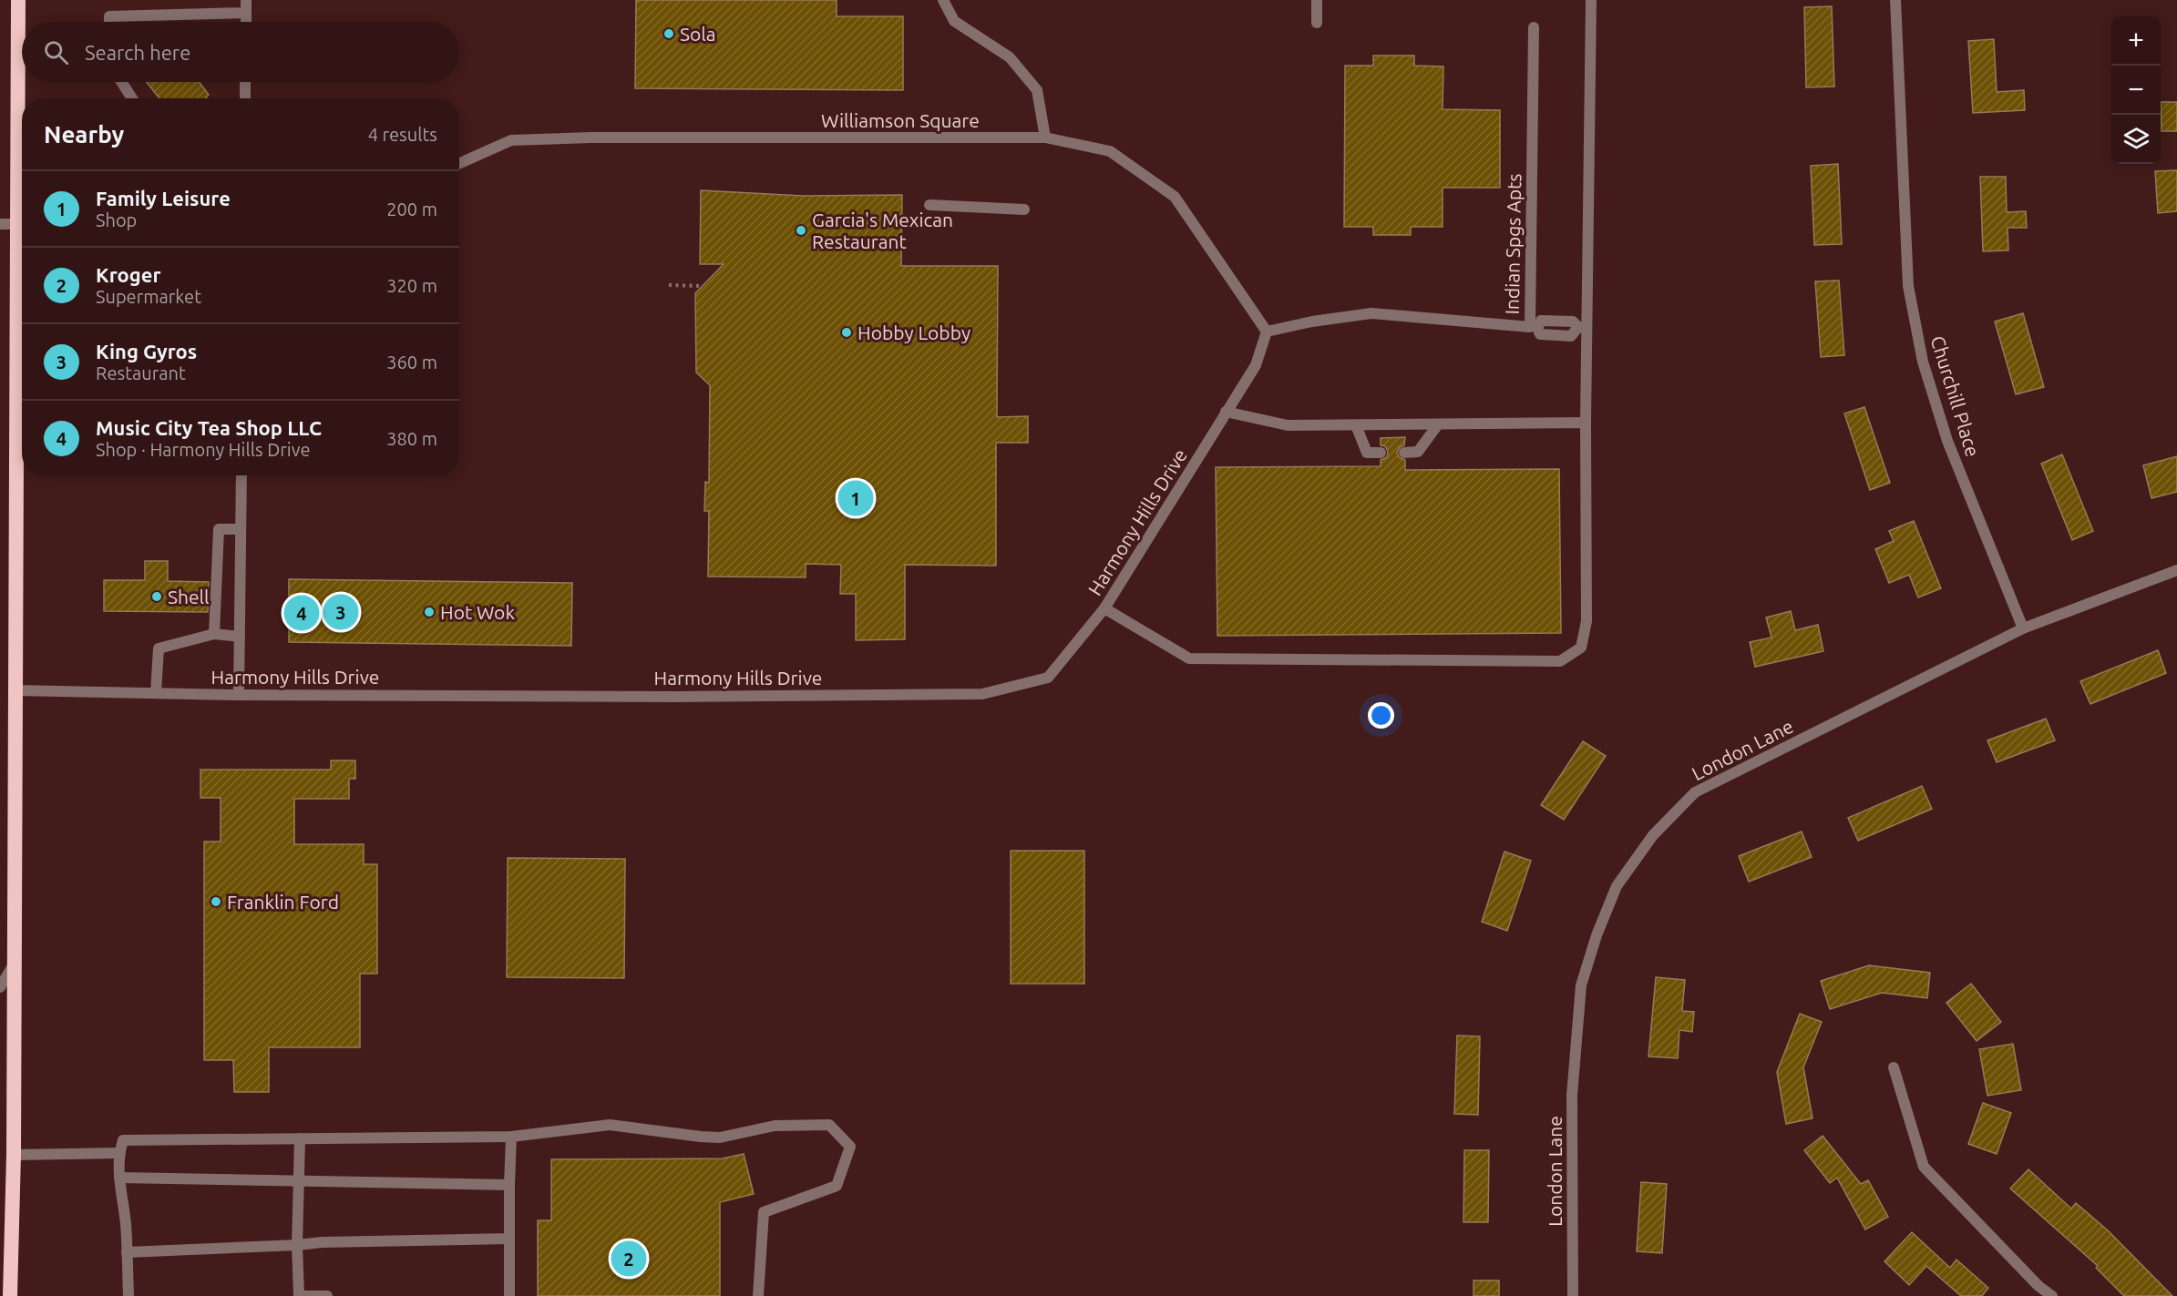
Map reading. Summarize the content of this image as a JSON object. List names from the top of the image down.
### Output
{
  "streets": {
    "street": [
      "Williamson Square",
      "Indian Spgs Apts",
      "Churchill Place",
      "Harmony Hills Drive",
      "London Lane"
    ]
  },
  "crossings": [
    ["Williamson Square", "Indian Spgs Apts"],
    ["Williamson Square", "Harmony Hills Drive"],
    ["Indian Spgs Apts", "Harmony Hills Drive"],
    ["Churchill Place", "London Lane"]
  ],
  "places": [
    "Sola",
    "Garcia's Mexican Restaurant",
    "Hobby Lobby",
    "Shell",
    "Hot Wok",
    "Franklin Ford"
  ],
  "page": {
    "map_buttons": ["+", "−"],
    "search": "Search here",
    "heading": ["Nearby", "4 results"],
    "list": [
      {
        "mark": "1",
        "name": "Family Leisure",
        "note": "Shop",
        "value": "200 m"
      },
      {
        "mark": "2",
        "name": "Kroger",
        "note": "Supermarket",
        "value": "320 m"
      },
      {
        "mark": "3",
        "name": "King Gyros",
        "note": "Restaurant",
        "value": "360 m"
      },
      {
        "mark": "4",
        "name": "Music City Tea Shop LLC",
        "note": "Shop · Harmony Hills Drive",
        "value": "380 m"
      }
    ],
    "pins": [
      "1",
      "3",
      "4",
      "2"
    ]
  }
}
